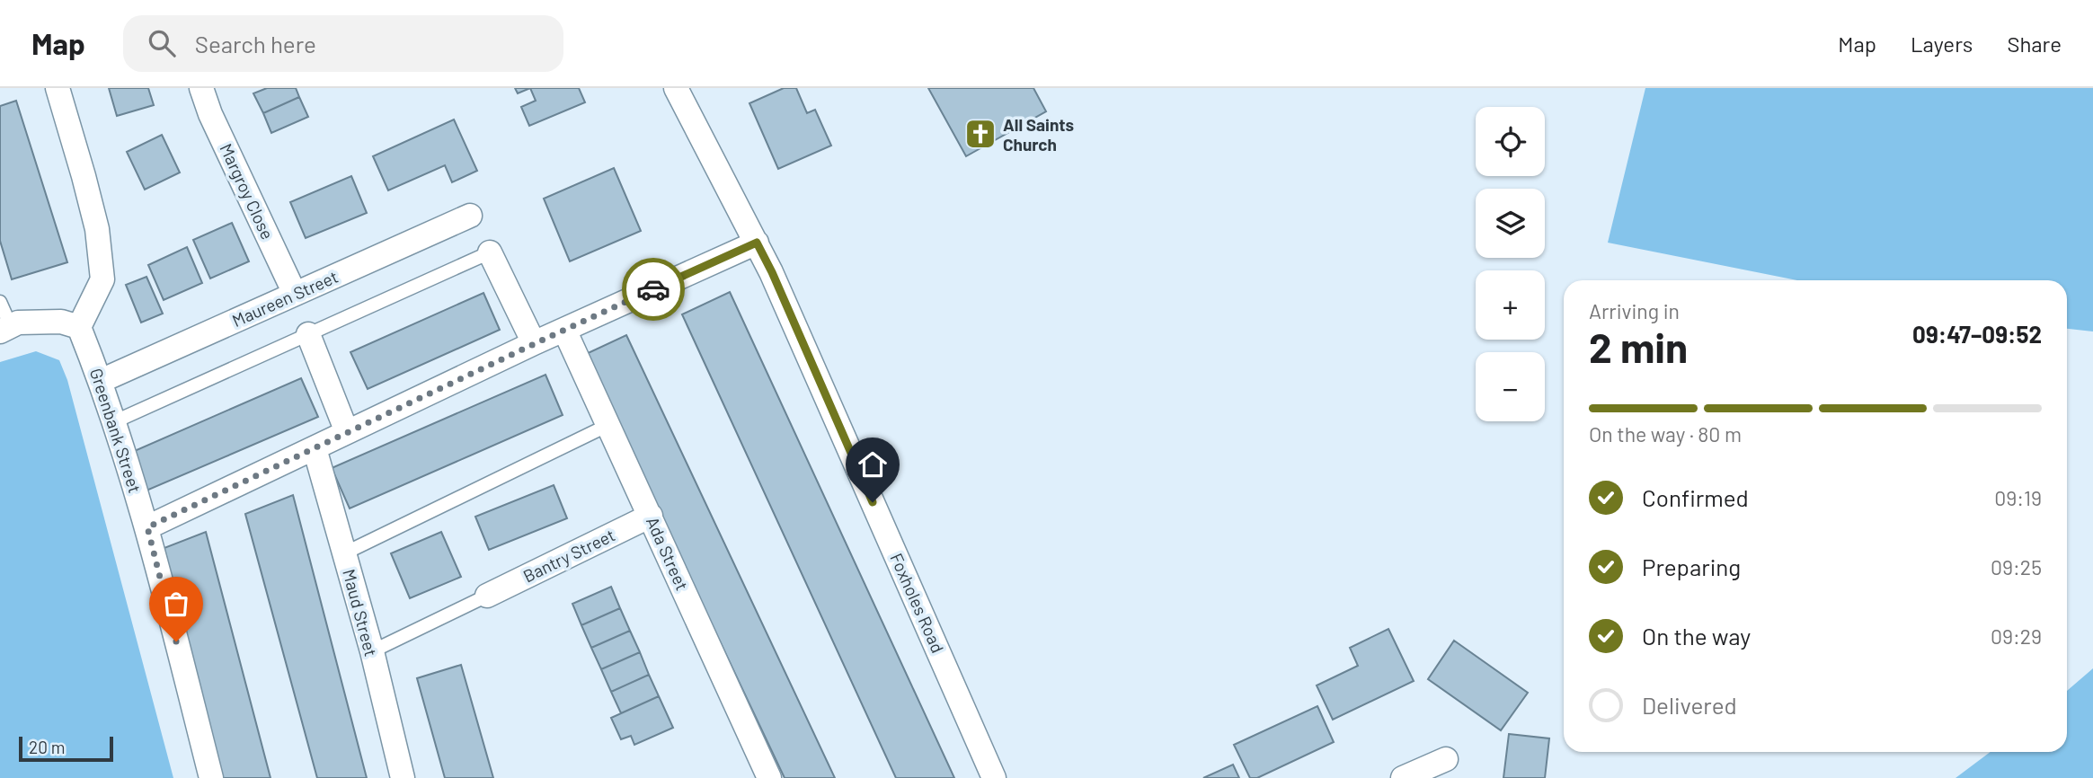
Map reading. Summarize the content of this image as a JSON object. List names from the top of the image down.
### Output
{
  "streets": {
    "street": [
      "Margroy Close",
      "Maureen Street",
      "Greenbank Street",
      "Ada Street",
      "Bantry Street",
      "Foxholes Road",
      "Maud Street"
    ]
  },
  "crossings": [
    ["Margroy Close", "Maureen Street"],
    ["Maureen Street", "Greenbank Street"],
    ["Ada Street", "Bantry Street"]
  ],
  "places": {
    "church": ["All Saints Church"]
  },
  "scale_bar": "20 m",
  "page": {
    "header": "Map",
    "search": "Search here",
    "nav": ["Map", "Layers", "Share"],
    "map_buttons": ["+", "−"],
    "heading": ["2 min", "Arriving in", "09:47–09:52"],
    "bar": "On the way · 80 m",
    "list": [
      ["Confirmed", "09:19"],
      ["Preparing", "09:25"],
      ["On the way", "09:29"],
      "Delivered"
    ],
    "scale": "20 m"
  }
}
